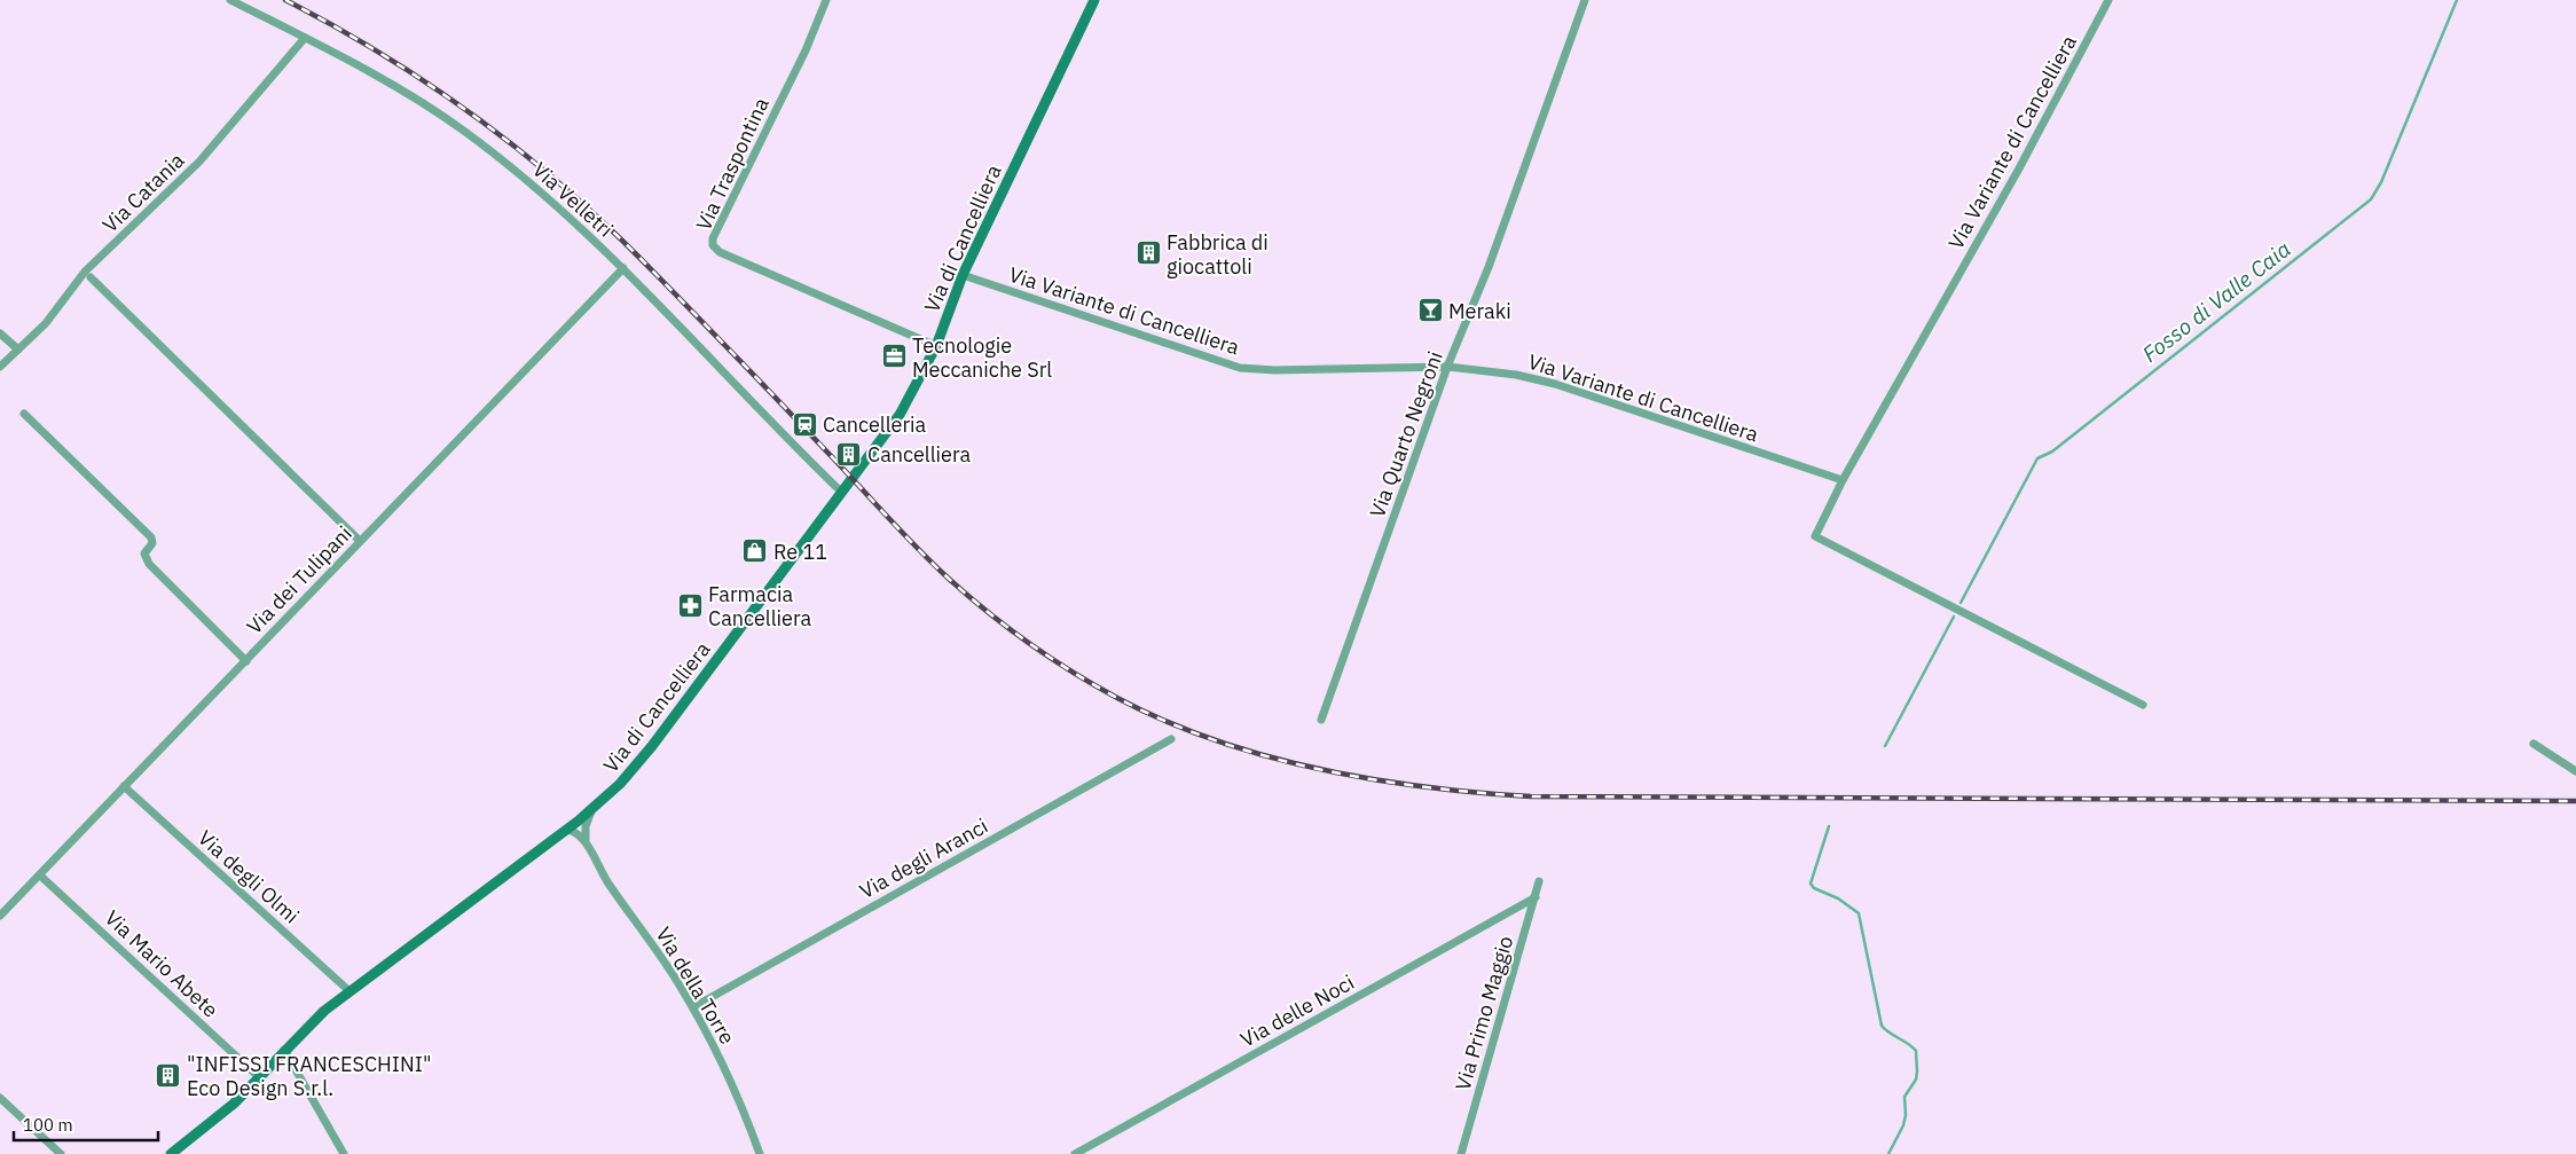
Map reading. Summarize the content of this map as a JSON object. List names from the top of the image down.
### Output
{
  "streets": {
    "street": [
      "Via Variante di Cancelliera",
      "Via Traspontina",
      "Via Catania",
      "Via Velletri",
      "Via di Cancelliera",
      "Via Quarto Negroni",
      "Via dei Tulipani",
      "Via degli Aranci",
      "Via degli Olmi",
      "Via Mario Abete",
      "Via della Torre",
      "Via delle Noci",
      "Via Primo Maggio"
    ]
  },
  "crossings": [
    ["Via Variante di Cancelliera", "Via di Cancelliera"],
    ["Via Variante di Cancelliera", "Via Quarto Negroni"],
    ["Via Traspontina", "Via di Cancelliera"],
    ["Via Catania", "Via Velletri"],
    ["Via Velletri", "Via di Cancelliera"],
    ["Via Velletri", "Via dei Tulipani"],
    ["Via di Cancelliera", "Via degli Olmi"],
    ["Via di Cancelliera", "Via Mario Abete"],
    ["Via di Cancelliera", "Via della Torre"],
    ["Via dei Tulipani", "Via degli Olmi"],
    ["Via dei Tulipani", "Via Mario Abete"],
    ["Via degli Aranci", "Via della Torre"],
    ["Via delle Noci", "Via Primo Maggio"]
  ],
  "water": ["Fosso di Valle Caia"],
  "places": {
    "building": ["Fabbrica di giocattoli", "Cancelliera", "\"INFISSI FRANCESCHINI\" Eco Design S.r.l."],
    "bar": ["Meraki"],
    "office": ["Tecnologie Meccaniche Srl"],
    "station": ["Cancelleria"],
    "shop": ["Re 11"],
    "pharmacy": ["Farmacia Cancelliera"]
  },
  "scale_bar": "100 m"
}
